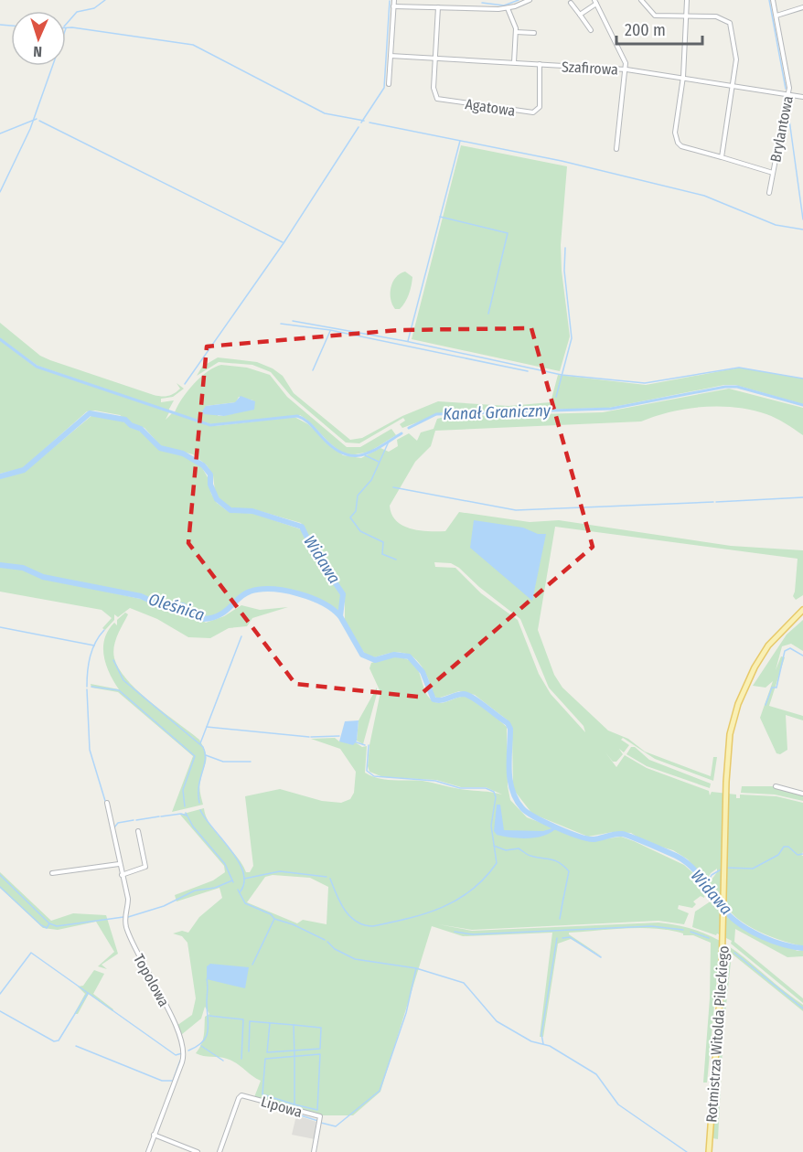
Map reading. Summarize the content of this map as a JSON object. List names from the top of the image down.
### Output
{
  "streets": {
    "main road": ["Rotmistrza Witolda Pileckiego"],
    "street": [
      "Szafirowa",
      "Agatowa",
      "Brylantowa",
      "Topolowa",
      "Lipowa"
    ]
  },
  "crossings": [
    ["Szafirowa", "Agatowa"],
    ["Szafirowa", "Brylantowa"]
  ],
  "water": ["Kanał Graniczny", "Widawa", "Oleśnica"],
  "scale_bar": "200 m",
  "north": "bottom"
}
